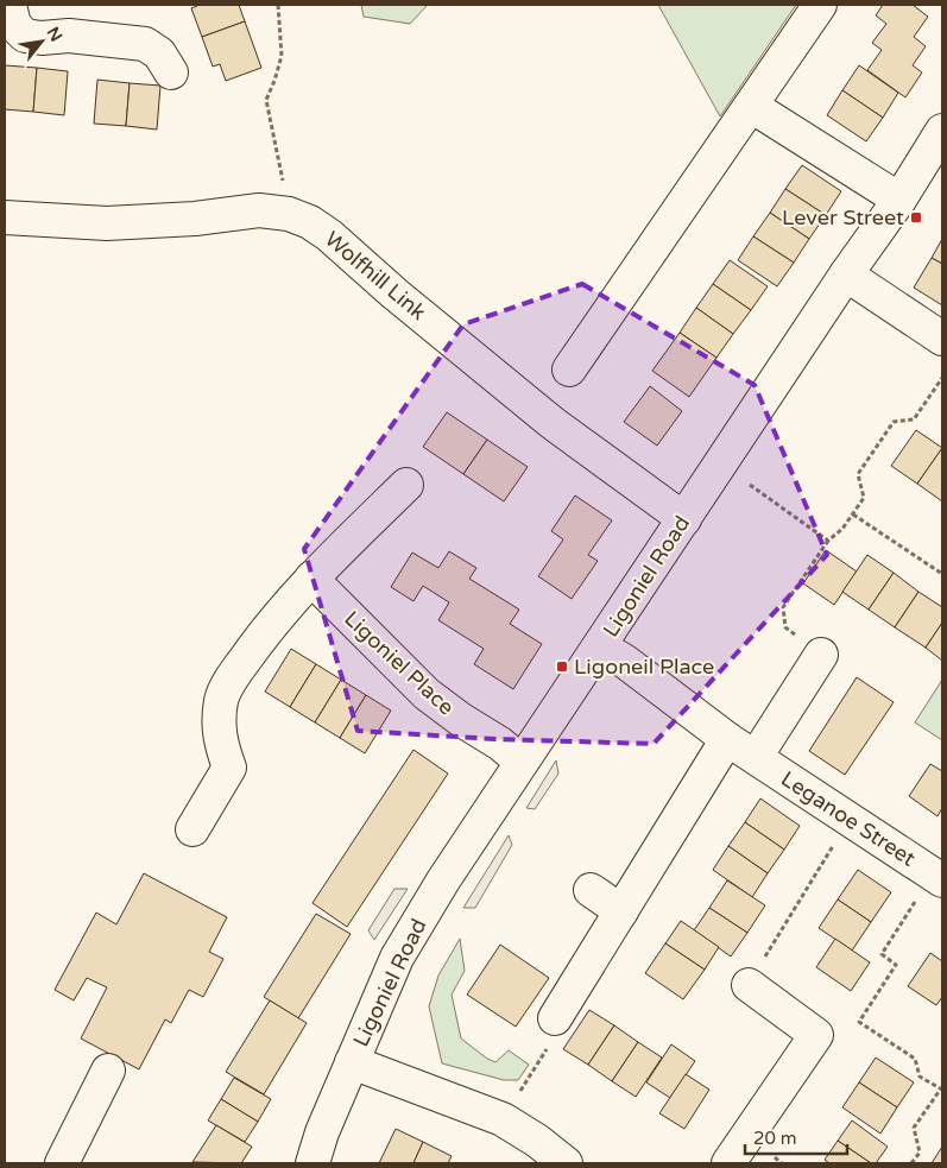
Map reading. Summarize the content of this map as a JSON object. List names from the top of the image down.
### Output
{
  "streets": {
    "street": [
      "Wolfhill Link",
      "Ligoniel Road",
      "Ligoniel Place",
      "Leganoe Street"
    ]
  },
  "crossings": [
    ["Wolfhill Link", "Ligoniel Road"],
    ["Ligoniel Road", "Ligoniel Place"],
    ["Ligoniel Road", "Leganoe Street"]
  ],
  "places": {
    "transit": ["Lever Street", "Ligoneil Place"]
  },
  "scale_bar": "20 m",
  "north": "top right"
}
